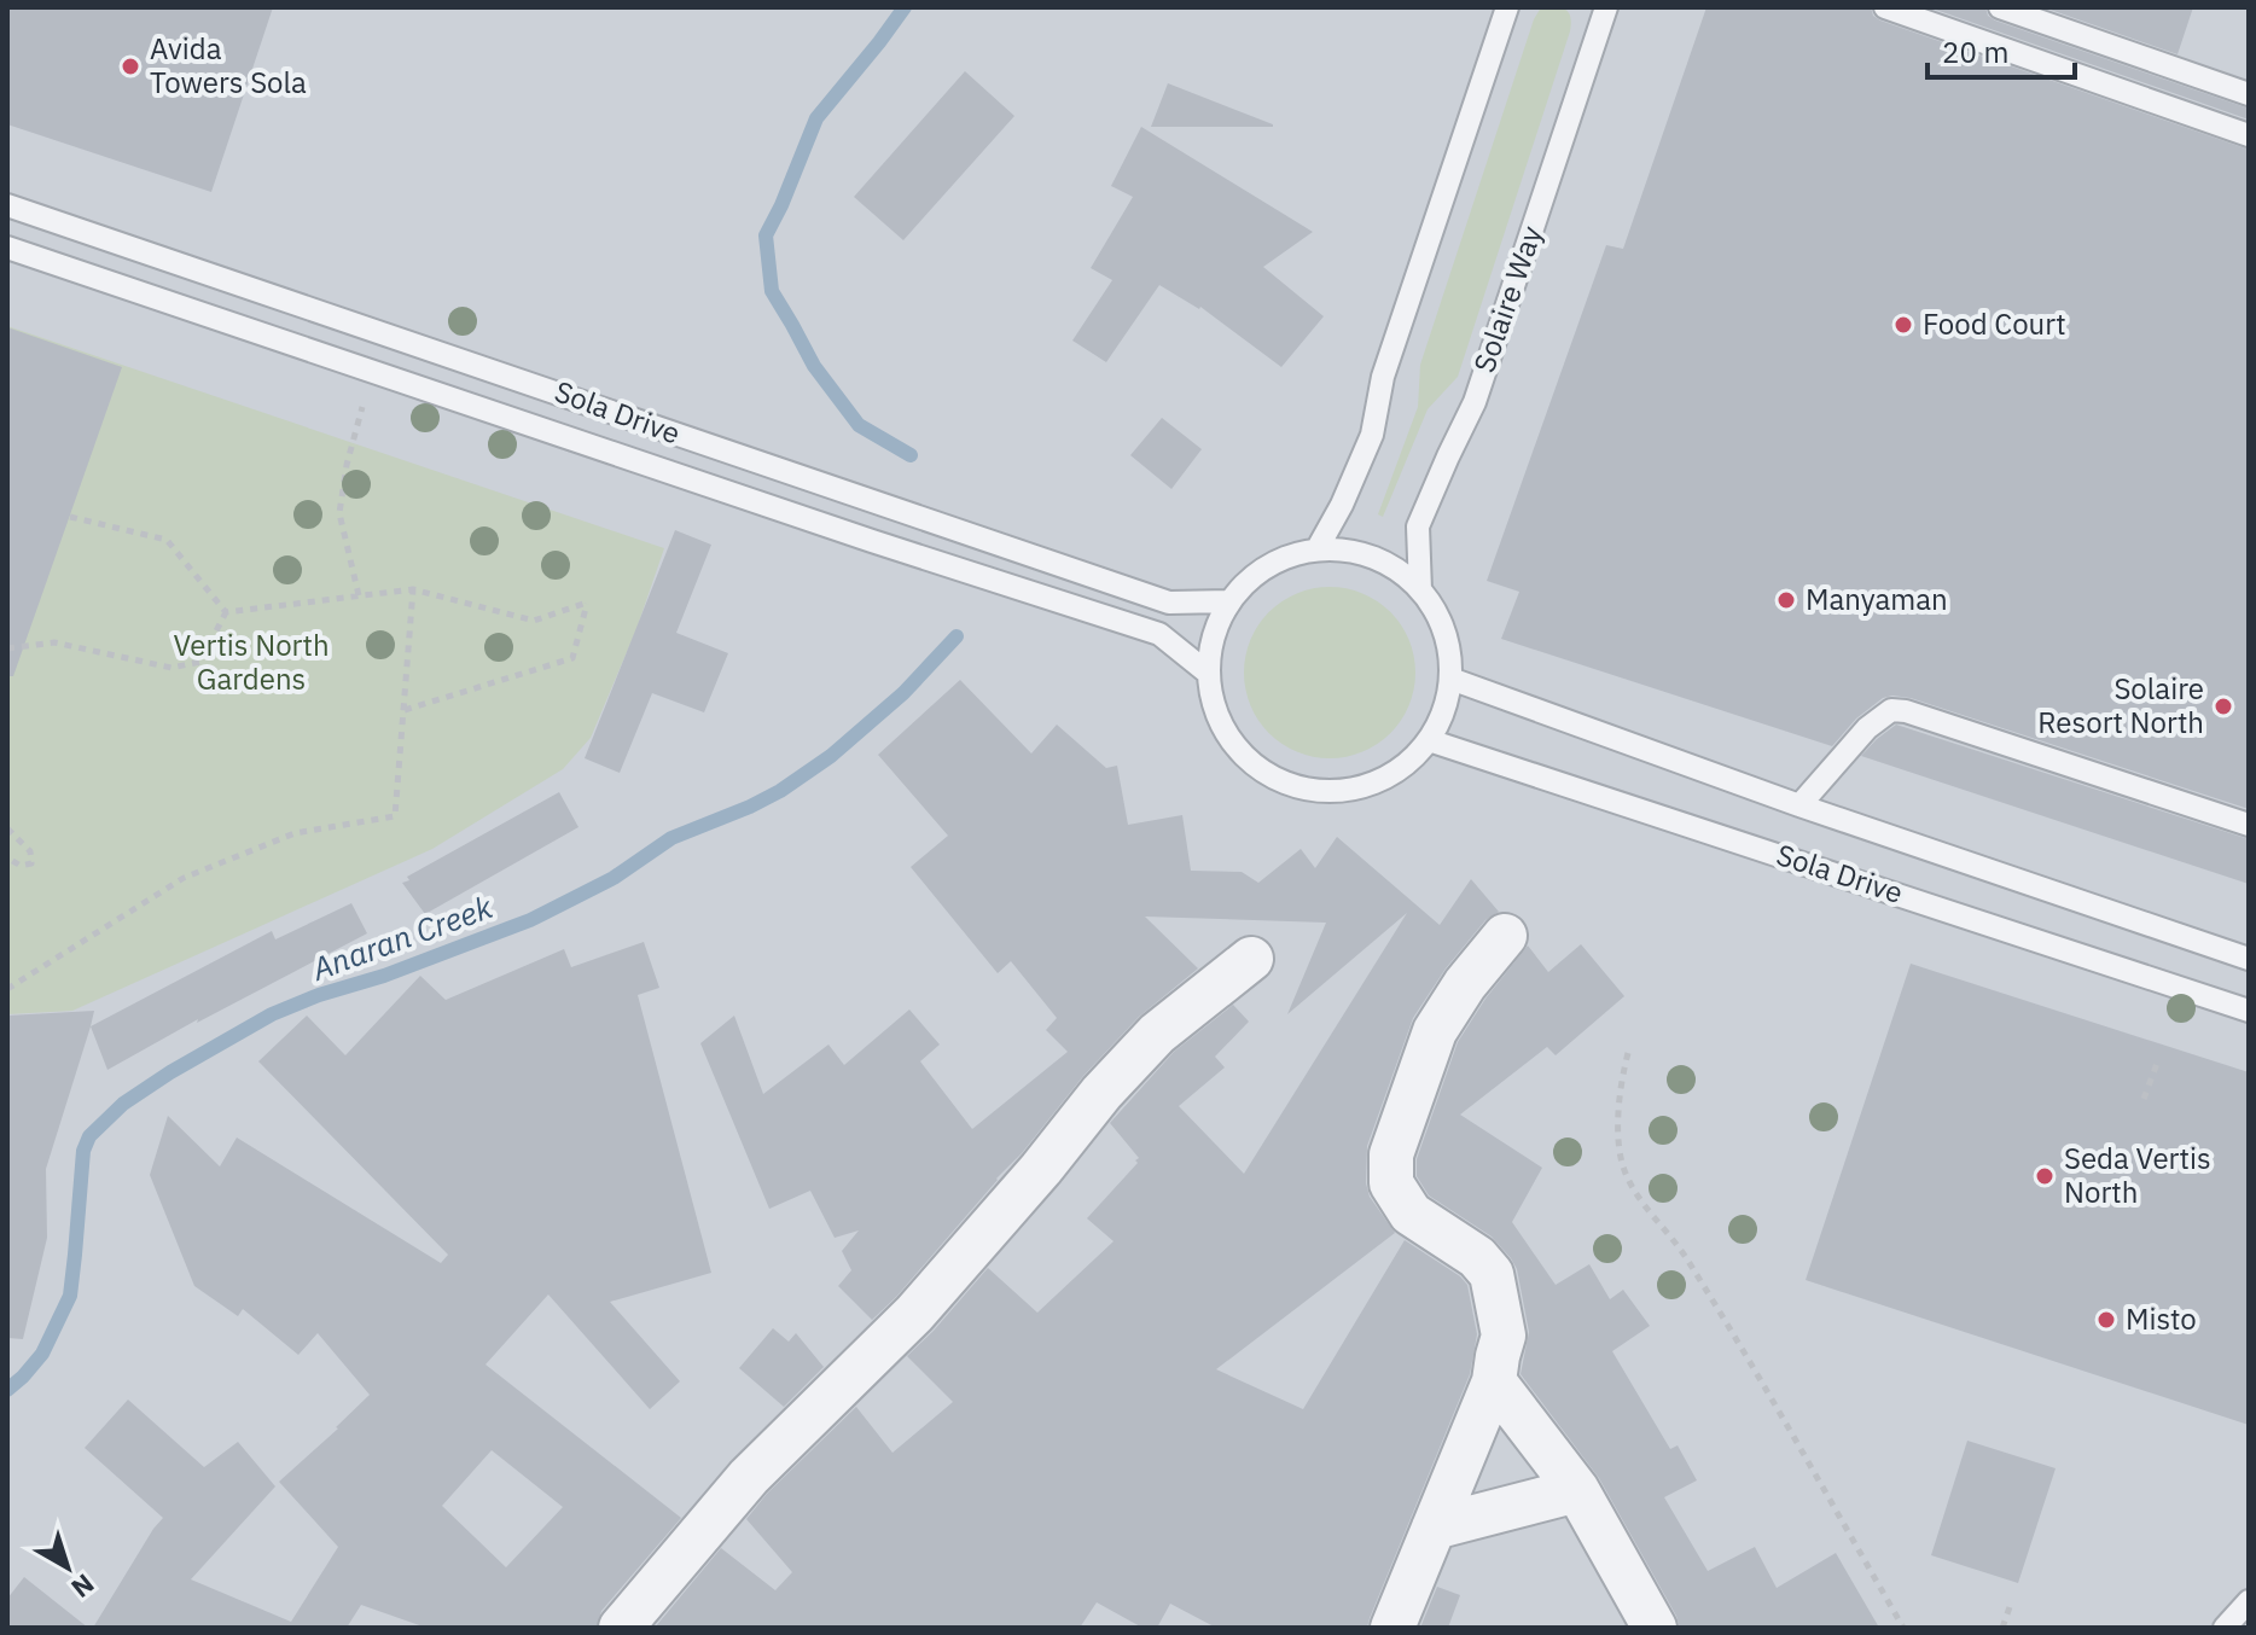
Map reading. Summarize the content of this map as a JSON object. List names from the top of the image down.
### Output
{
  "streets": {
    "lane": ["Solaire Way", "Sola Drive"]
  },
  "crossings": [
    ["Solaire Way", "Sola Drive"]
  ],
  "water": ["Anaran Creek"],
  "parks": ["Vertis North Gardens"],
  "places": [
    "Avida Towers Sola",
    "Food Court",
    "Manyaman",
    "Solaire Resort North",
    "Seda Vertis North",
    "Misto"
  ],
  "scale_bar": "20 m",
  "north": "bottom right"
}
